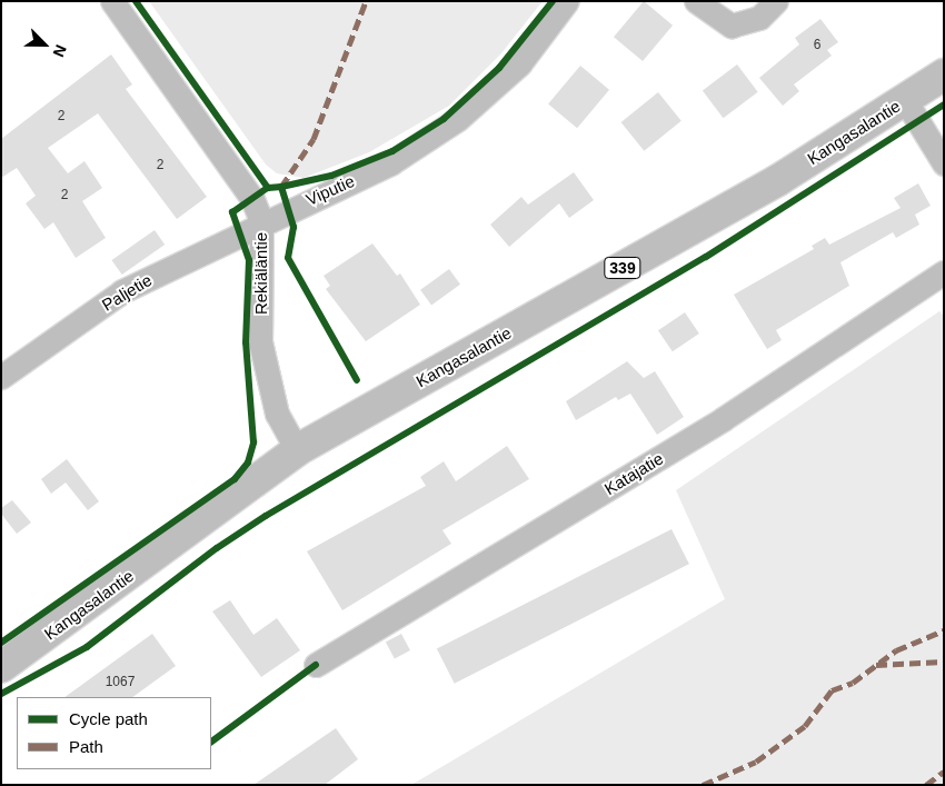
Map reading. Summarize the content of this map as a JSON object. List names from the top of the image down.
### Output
{
  "streets": {
    "main road": ["Kangasalantie", "339"],
    "street": [
      "Viputie",
      "Rekiäläntie",
      "Paljetie",
      "Katajatie"
    ]
  },
  "crossings": [
    ["Kangasalantie", "Rekiäläntie"],
    ["Viputie", "Rekiäläntie"],
    ["Viputie", "Paljetie"],
    ["Rekiäläntie", "Paljetie"]
  ],
  "house_numbers": [
    "6",
    "2",
    "2",
    "2",
    "1067"
  ],
  "legend": ["Cycle path", "Path"],
  "north": "bottom right"
}
